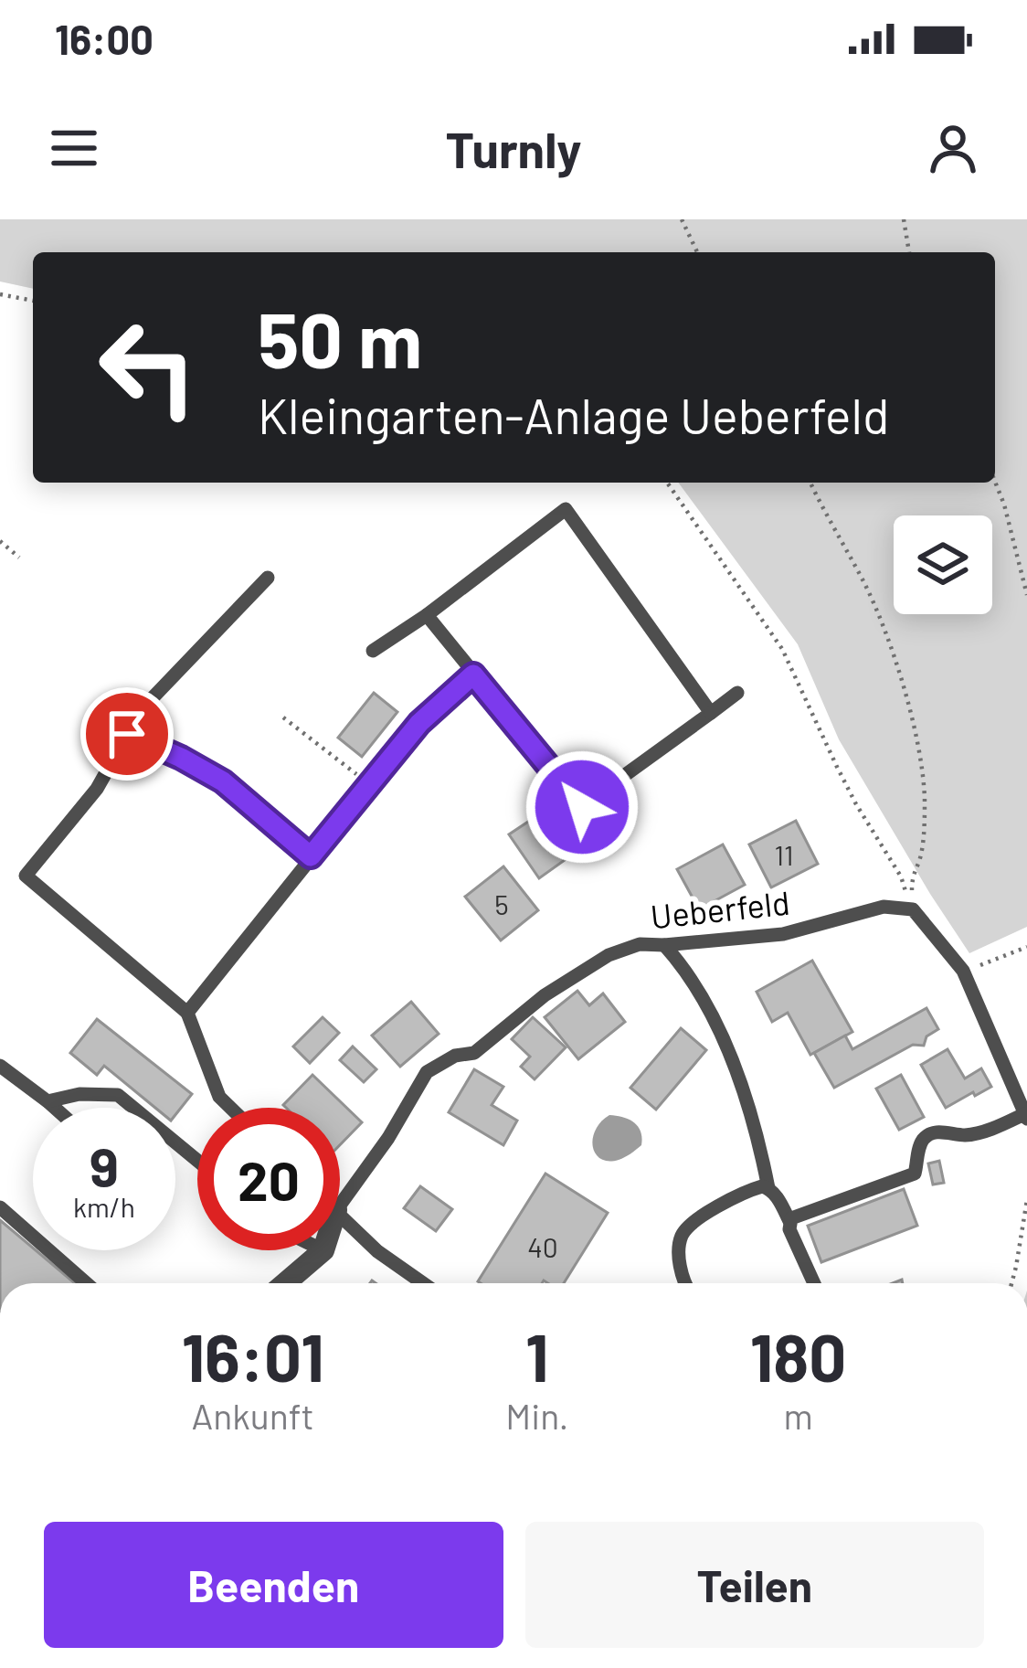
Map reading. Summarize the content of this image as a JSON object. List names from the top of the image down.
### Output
{
  "streets": {
    "lane": ["Ueberfeld"]
  },
  "house_numbers": ["11", "5", "40"],
  "page": {
    "status": "16:00",
    "header": "Turnly",
    "turn": ["50 m", "Kleingarten-Anlage Ueberfeld"],
    "speed": "9 km/h",
    "limit": "20",
    "eta": [
      "16:01",
      "Ankunft",
      "1",
      "Min.",
      "180",
      "m"
    ],
    "buttons": ["Beenden", "Teilen"]
  }
}
